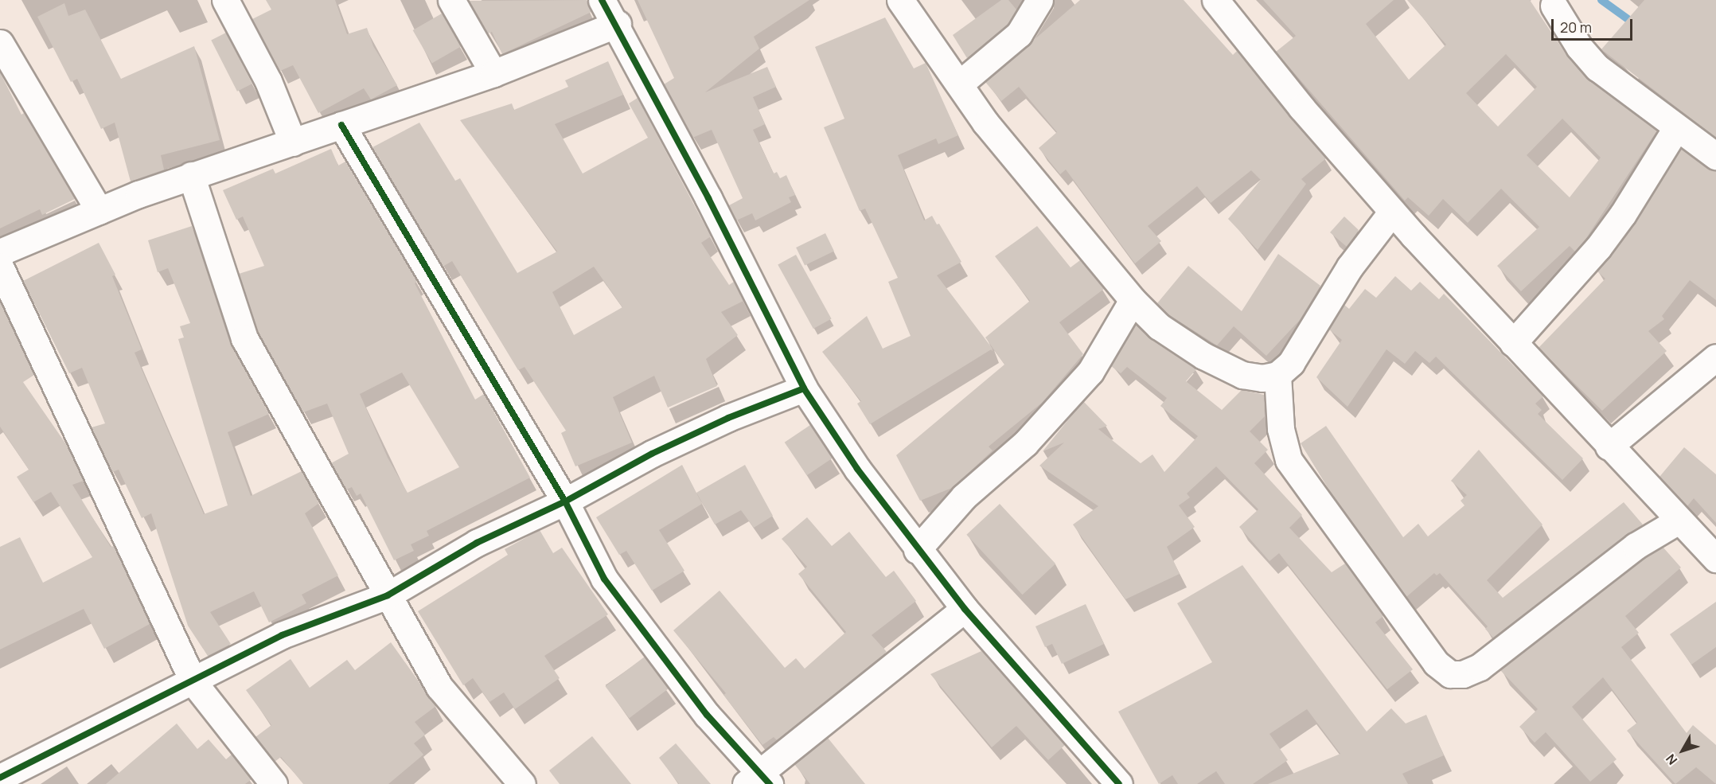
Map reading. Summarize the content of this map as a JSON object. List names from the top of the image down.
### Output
{
  "scale_bar": "20 m",
  "north": "bottom left"
}
